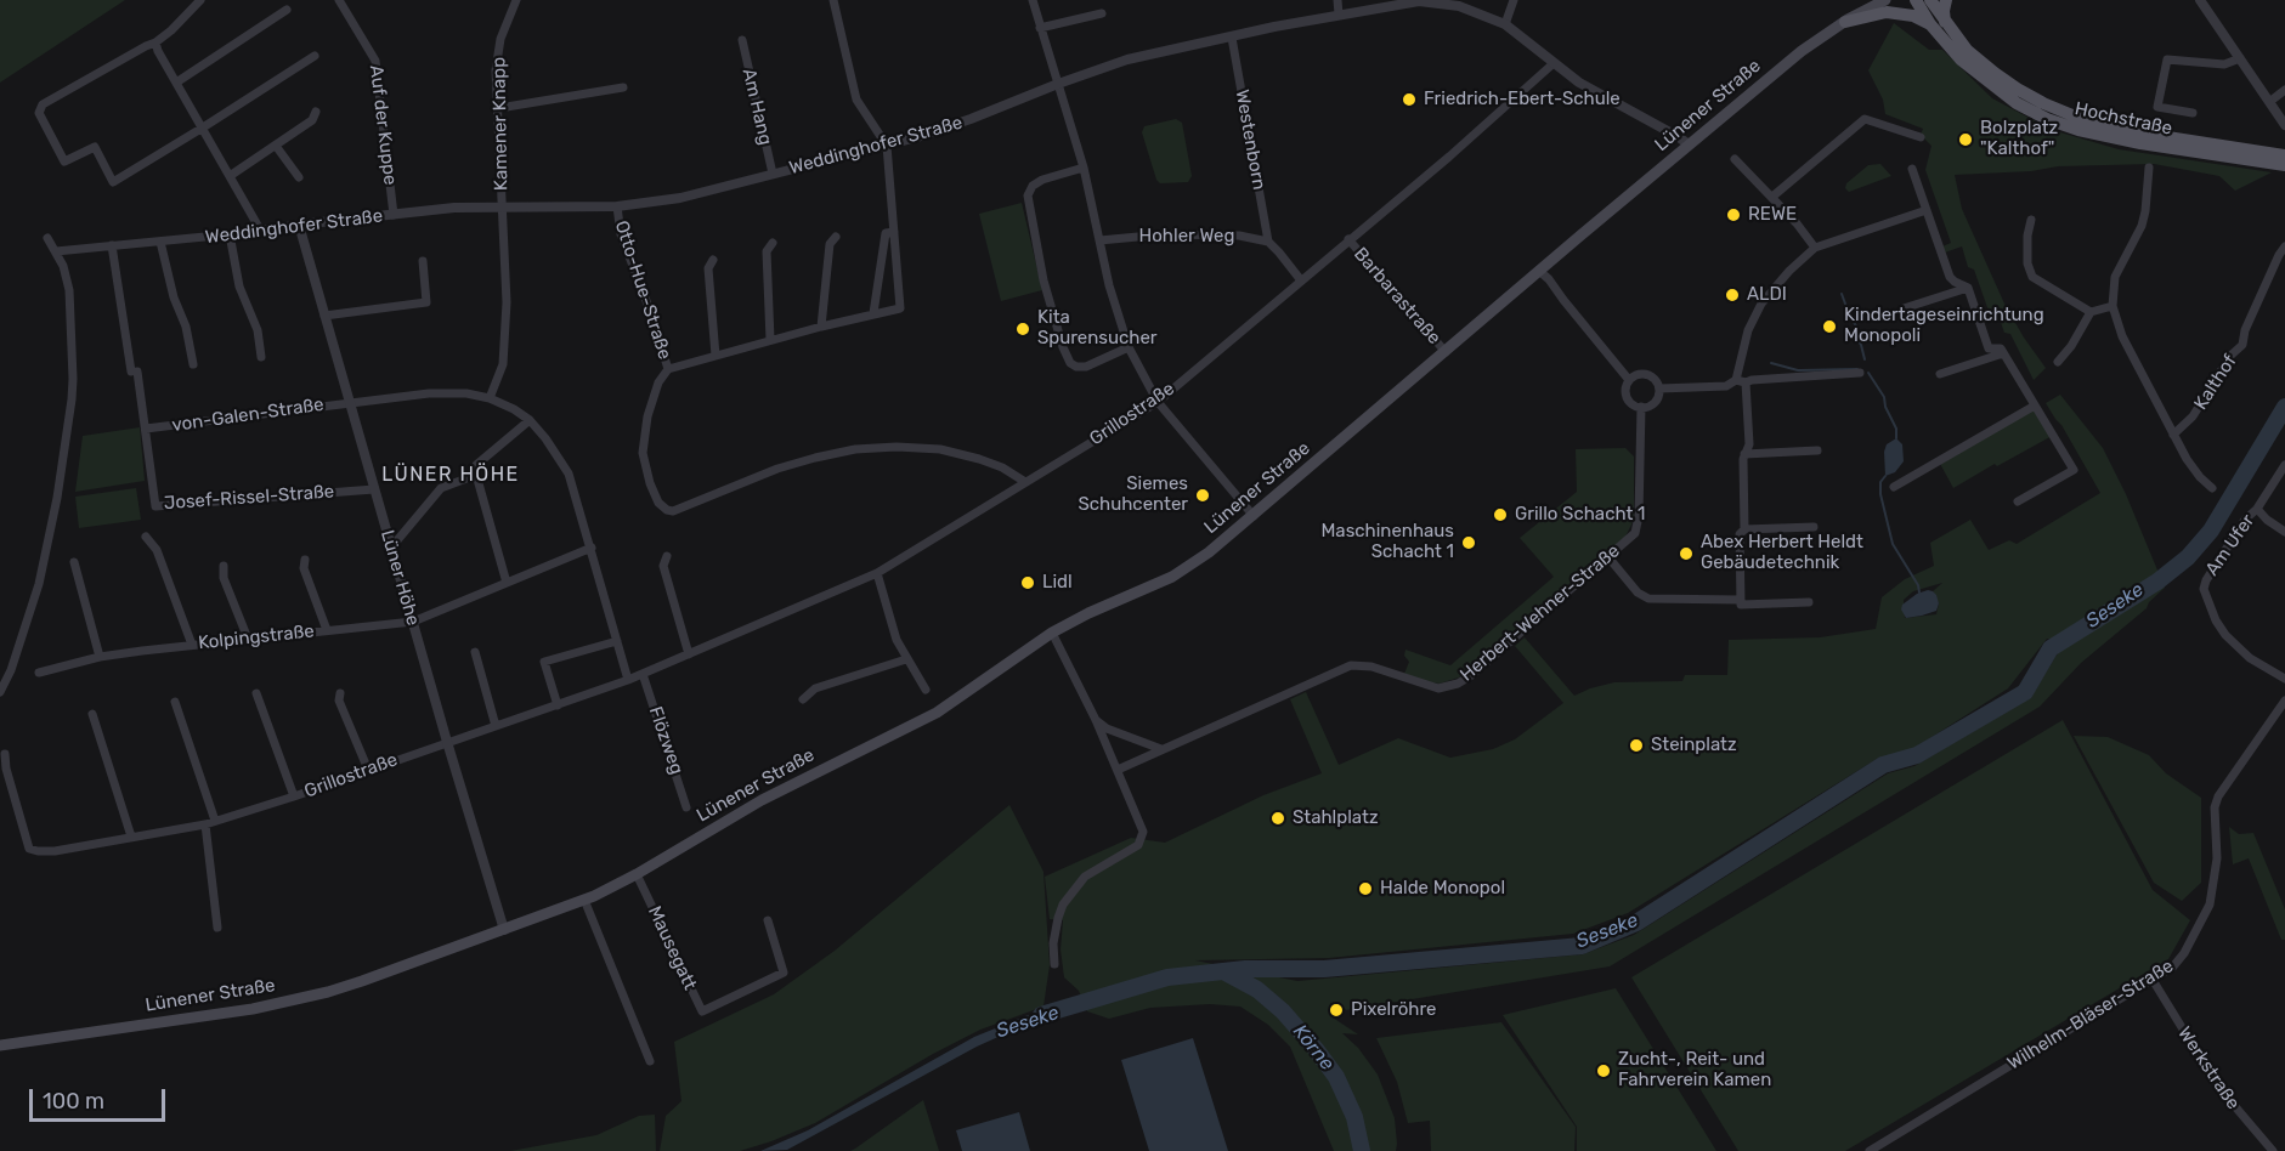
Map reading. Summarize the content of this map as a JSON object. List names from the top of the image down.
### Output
{
  "streets": {
    "main road": ["Lünener Straße", "Hochstraße"],
    "street": [
      "Am Hang",
      "Kamener Knapp",
      "Auf der Kuppe",
      "Westenborn",
      "Weddinghofer Straße",
      "Hohler Weg",
      "Otto-Hue-Straße",
      "Barbarastraße",
      "Kalthof",
      "Grillostraße",
      "von-Galen-Straße",
      "Josef-Rissel-Straße",
      "Am Ufer",
      "Lüner Höhe",
      "Herbert-Wehner-Straße",
      "Kolpingstraße",
      "Flözweg",
      "Mausegatt",
      "Wilhelm-Bläser-Straße",
      "Werkstraße"
    ]
  },
  "crossings": [
    ["Lünener Straße", "Weddinghofer Straße"],
    ["Lünener Straße", "Barbarastraße"],
    ["Lünener Straße", "Lüner Höhe"],
    ["Lünener Straße", "Herbert-Wehner-Straße"],
    ["Lünener Straße", "Mausegatt"],
    ["Am Hang", "Weddinghofer Straße"],
    ["Kamener Knapp", "Weddinghofer Straße"],
    ["Kamener Knapp", "von-Galen-Straße"],
    ["Auf der Kuppe", "Weddinghofer Straße"],
    ["Westenborn", "Weddinghofer Straße"],
    ["Westenborn", "Hohler Weg"],
    ["Weddinghofer Straße", "Otto-Hue-Straße"],
    ["Weddinghofer Straße", "Grillostraße"],
    ["Weddinghofer Straße", "Lüner Höhe"],
    ["Otto-Hue-Straße", "Grillostraße"],
    ["Barbarastraße", "Grillostraße"],
    ["Grillostraße", "Lüner Höhe"],
    ["Grillostraße", "Flözweg"],
    ["von-Galen-Straße", "Josef-Rissel-Straße"],
    ["von-Galen-Straße", "Lüner Höhe"],
    ["Josef-Rissel-Straße", "Lüner Höhe"],
    ["Lüner Höhe", "Kolpingstraße"],
    ["Wilhelm-Bläser-Straße", "Werkstraße"]
  ],
  "districts": ["LÜNER HÖHE"],
  "water": ["Seseke", "Körne"],
  "places": [
    "Friedrich-Ebert-Schule",
    "Bolzplatz \"Kalthof\"",
    "REWE",
    "ALDI",
    "Kindertageseinrichtung Monopoli",
    "Kita Spurensucher",
    "Siemes Schuhcenter",
    "Grillo Schacht 1",
    "Maschinenhaus Schacht 1",
    "Abex Herbert Heldt Gebäudetechnik",
    "Lidl",
    "Steinplatz",
    "Stahlplatz",
    "Halde Monopol",
    "Pixelröhre",
    "Zucht-, Reit- und Fahrverein Kamen"
  ],
  "scale_bar": "100 m"
}
